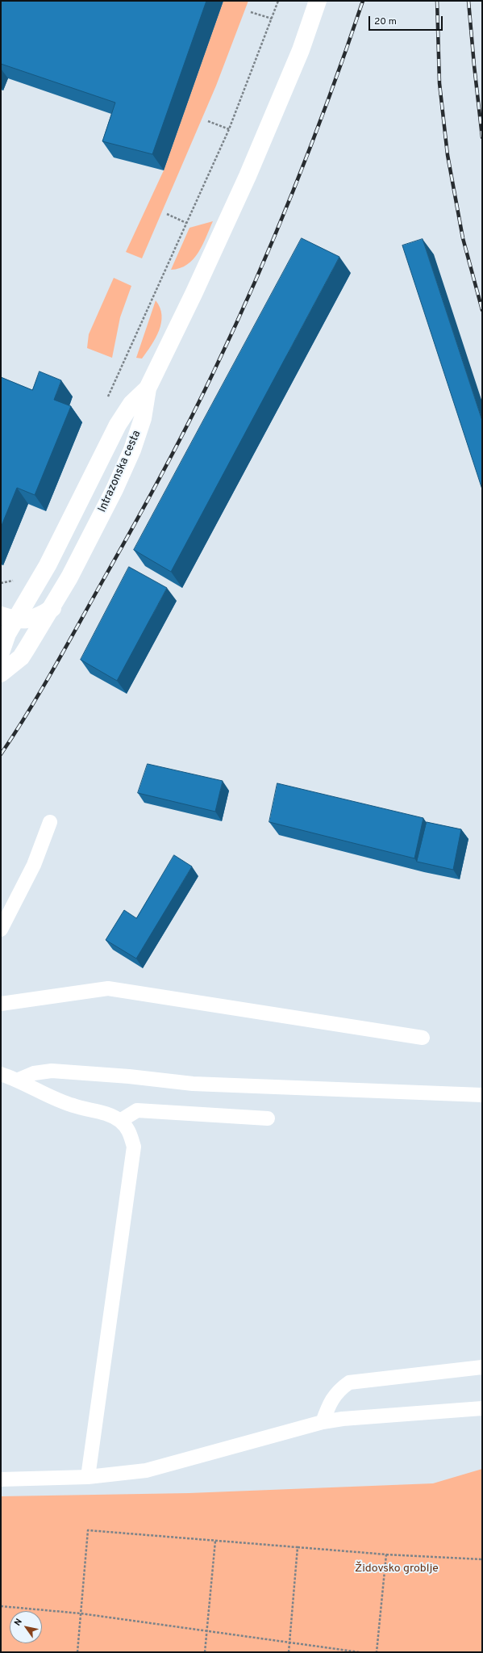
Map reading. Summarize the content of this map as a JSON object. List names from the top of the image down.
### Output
{
  "streets": {
    "street": ["Intrazonska cesta"]
  },
  "parks": ["Židovsko groblje"],
  "scale_bar": "20 m",
  "north": "top left"
}
